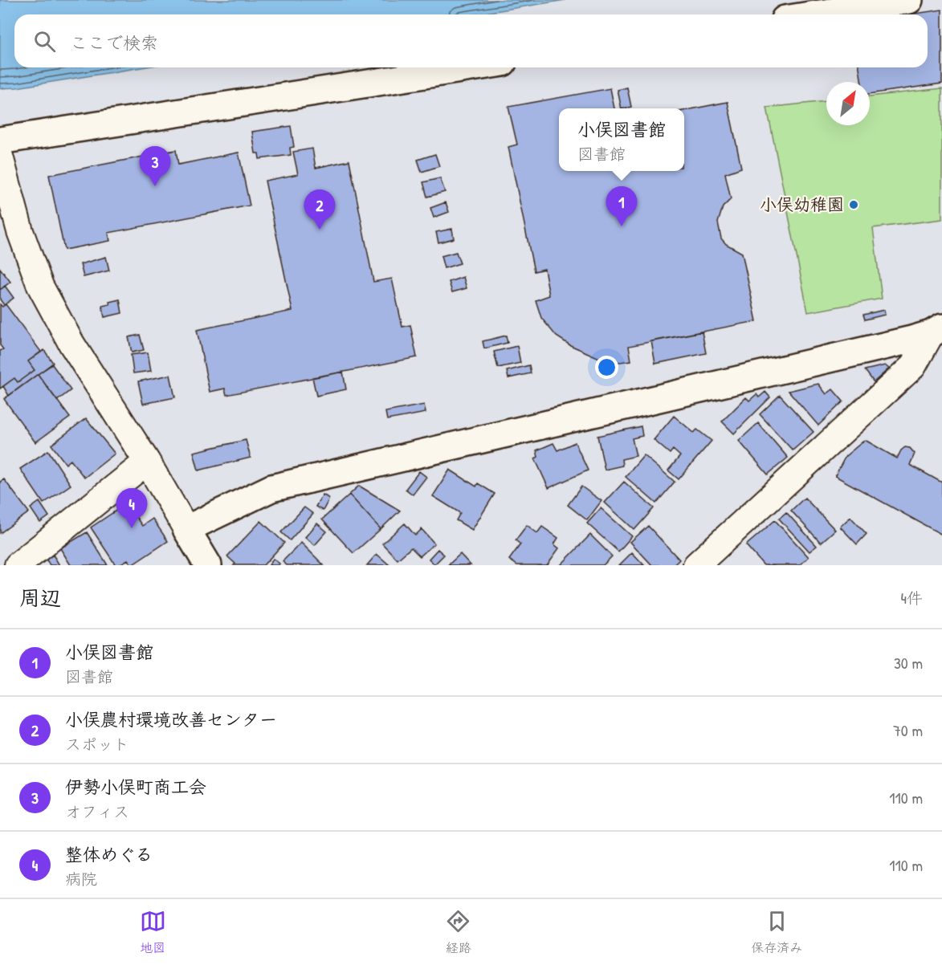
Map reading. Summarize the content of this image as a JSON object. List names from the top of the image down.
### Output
{
  "places": ["小俣幼稚園"],
  "north": "top right",
  "page": {
    "search": "ここで検索",
    "popup": ["小俣図書館", "図書館"],
    "pins": [
      "3",
      "1",
      "2",
      "4"
    ],
    "heading": ["周辺", "4件"],
    "list": [
      {
        "mark": "1",
        "name": "小俣図書館",
        "note": "図書館",
        "value": "30 m"
      },
      {
        "mark": "2",
        "name": "小俣農村環境改善センター",
        "note": "スポット",
        "value": "70 m"
      },
      {
        "mark": "3",
        "name": "伊勢小俣町商工会",
        "note": "オフィス",
        "value": "110 m"
      },
      {
        "mark": "4",
        "name": "整体めぐる",
        "note": "病院",
        "value": "110 m"
      }
    ],
    "nav": ["地図", "経路", "保存済み"]
  }
}
